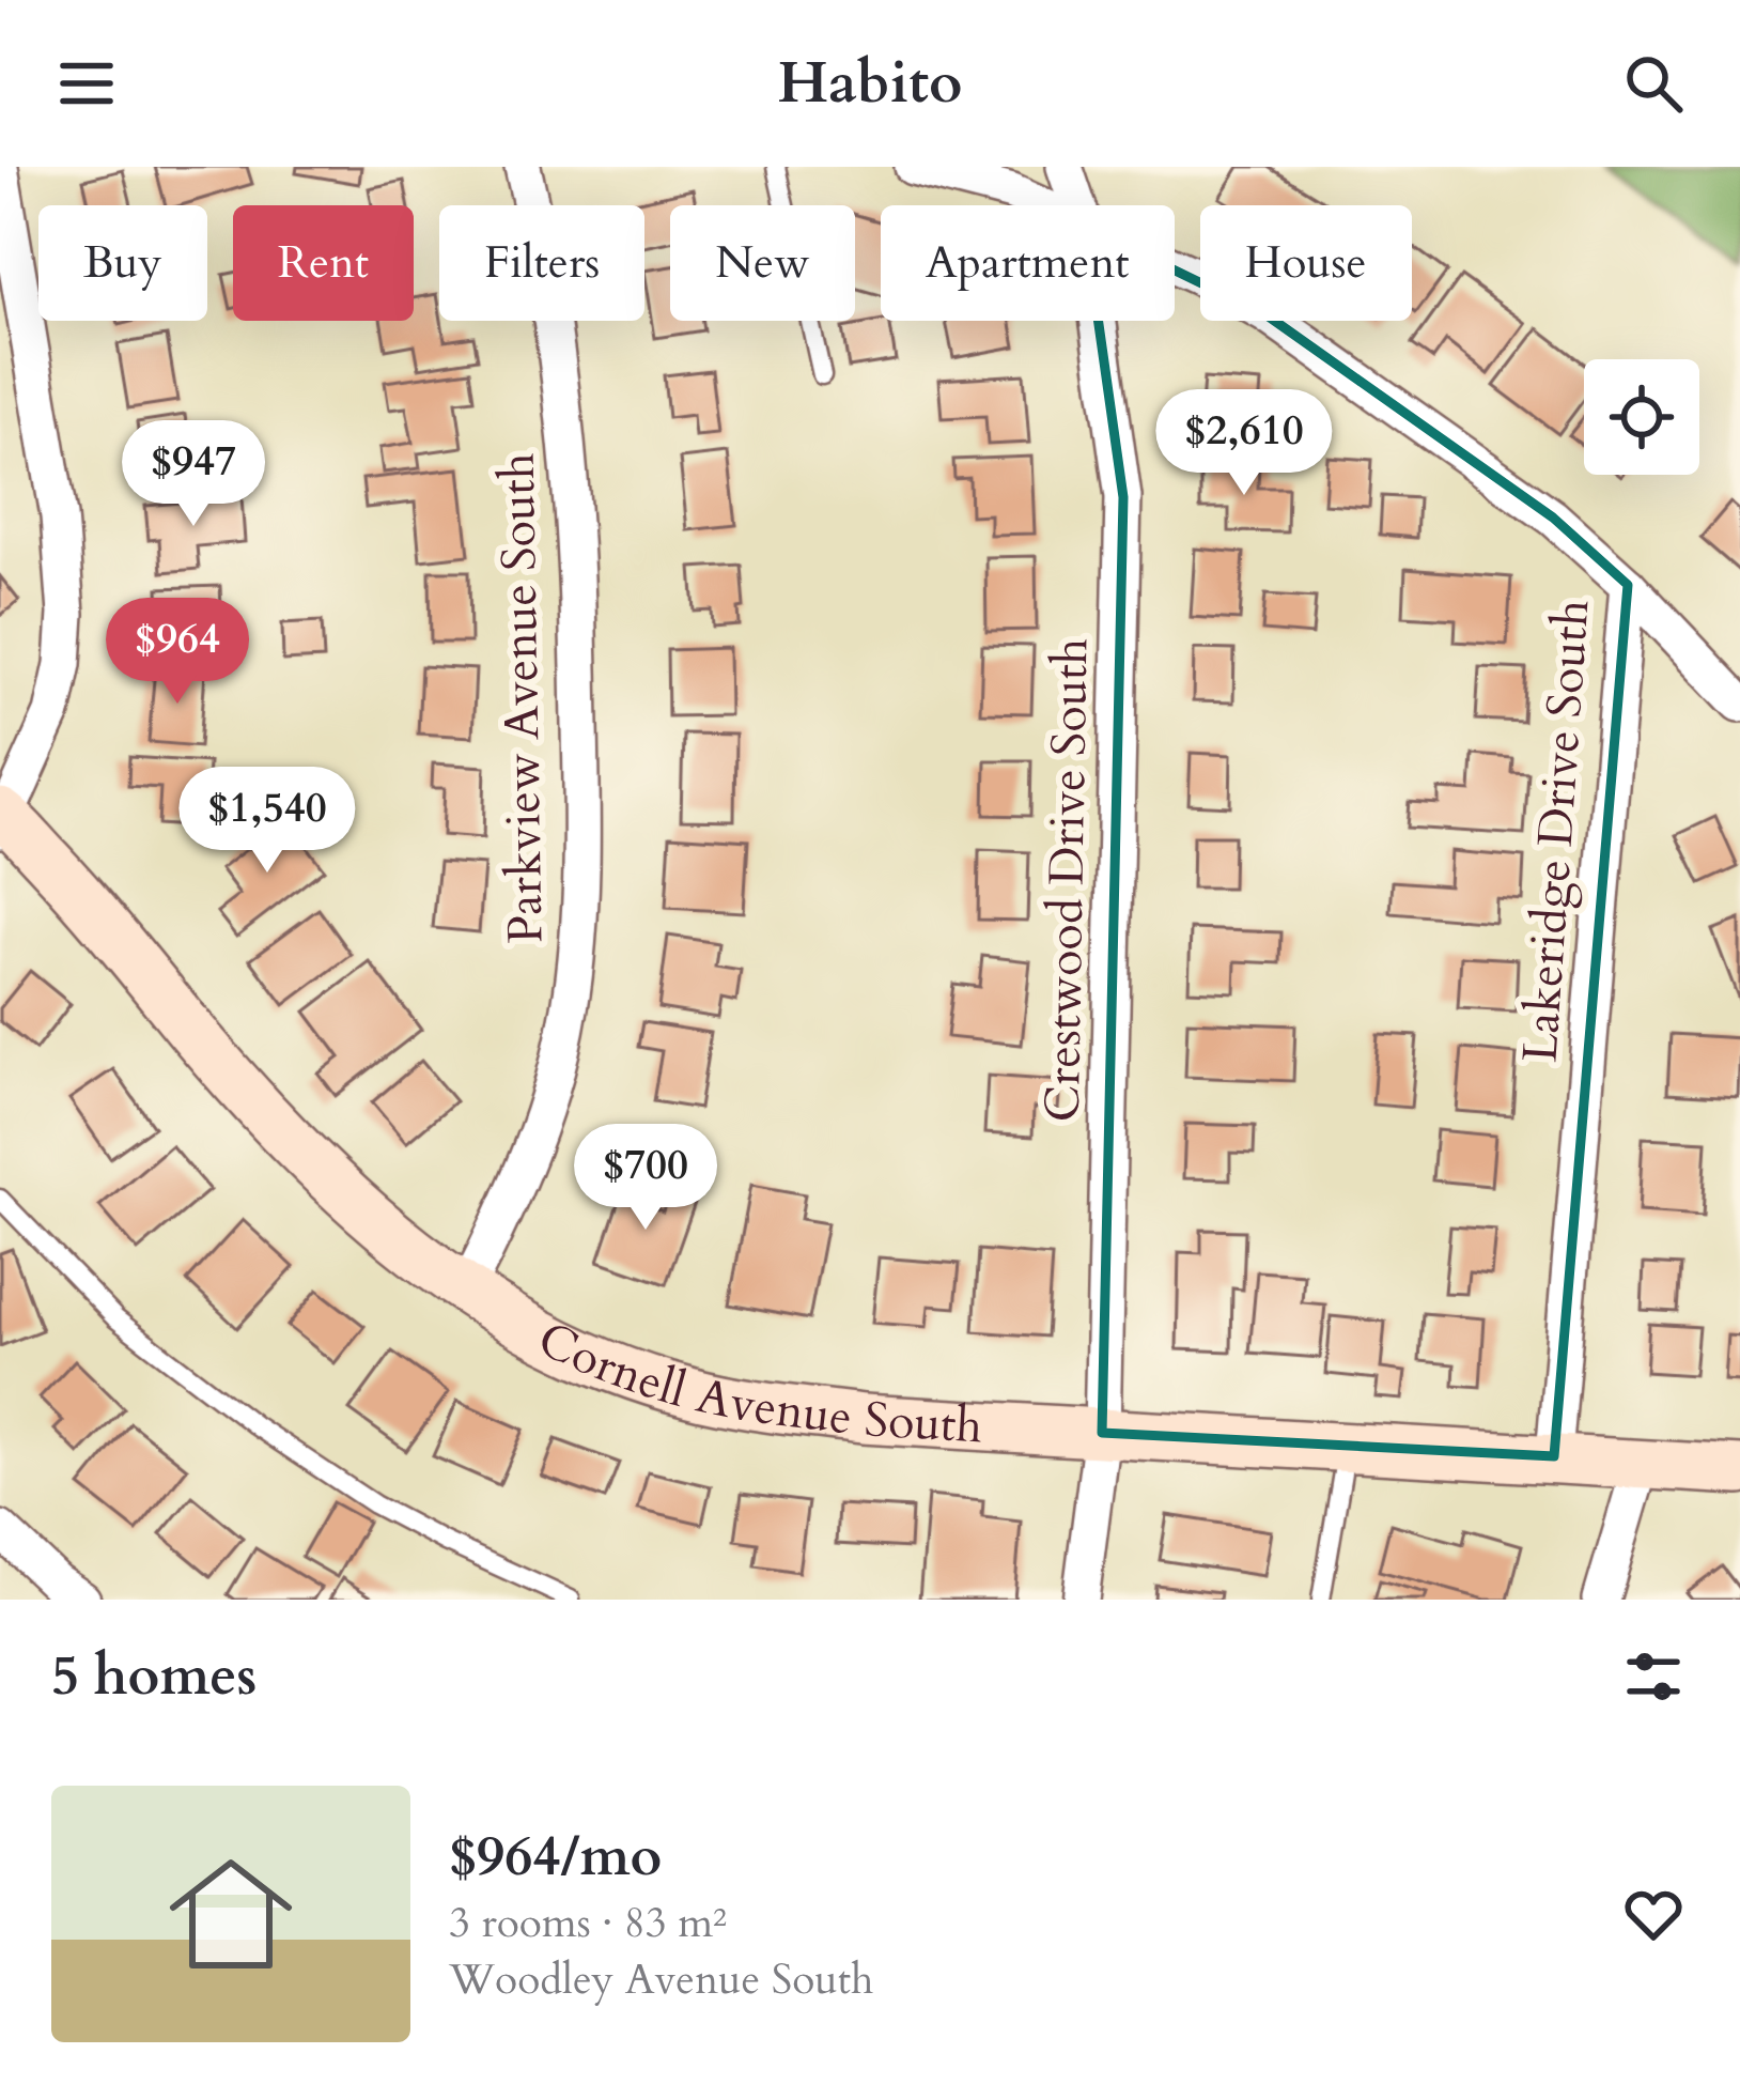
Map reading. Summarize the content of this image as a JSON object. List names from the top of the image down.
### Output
{
  "streets": {
    "street": [
      "Parkview Avenue South",
      "Lakeridge Drive South",
      "Crestwood Drive South",
      "Cornell Avenue South"
    ]
  },
  "crossings": [
    ["Parkview Avenue South", "Cornell Avenue South"],
    ["Lakeridge Drive South", "Cornell Avenue South"],
    ["Crestwood Drive South", "Cornell Avenue South"]
  ],
  "page": {
    "header": "Habito",
    "chip": [
      "Buy",
      "Rent",
      "Filters",
      "New",
      "Apartment",
      "House"
    ],
    "price": [
      "$2,610",
      "$947",
      "$964",
      "$1,540",
      "$700"
    ],
    "heading": "5 homes",
    "list": [
      {
        "name": "$964/mo",
        "note": "3 rooms · 83 m² · Woodley Avenue South"
      }
    ]
  }
}
